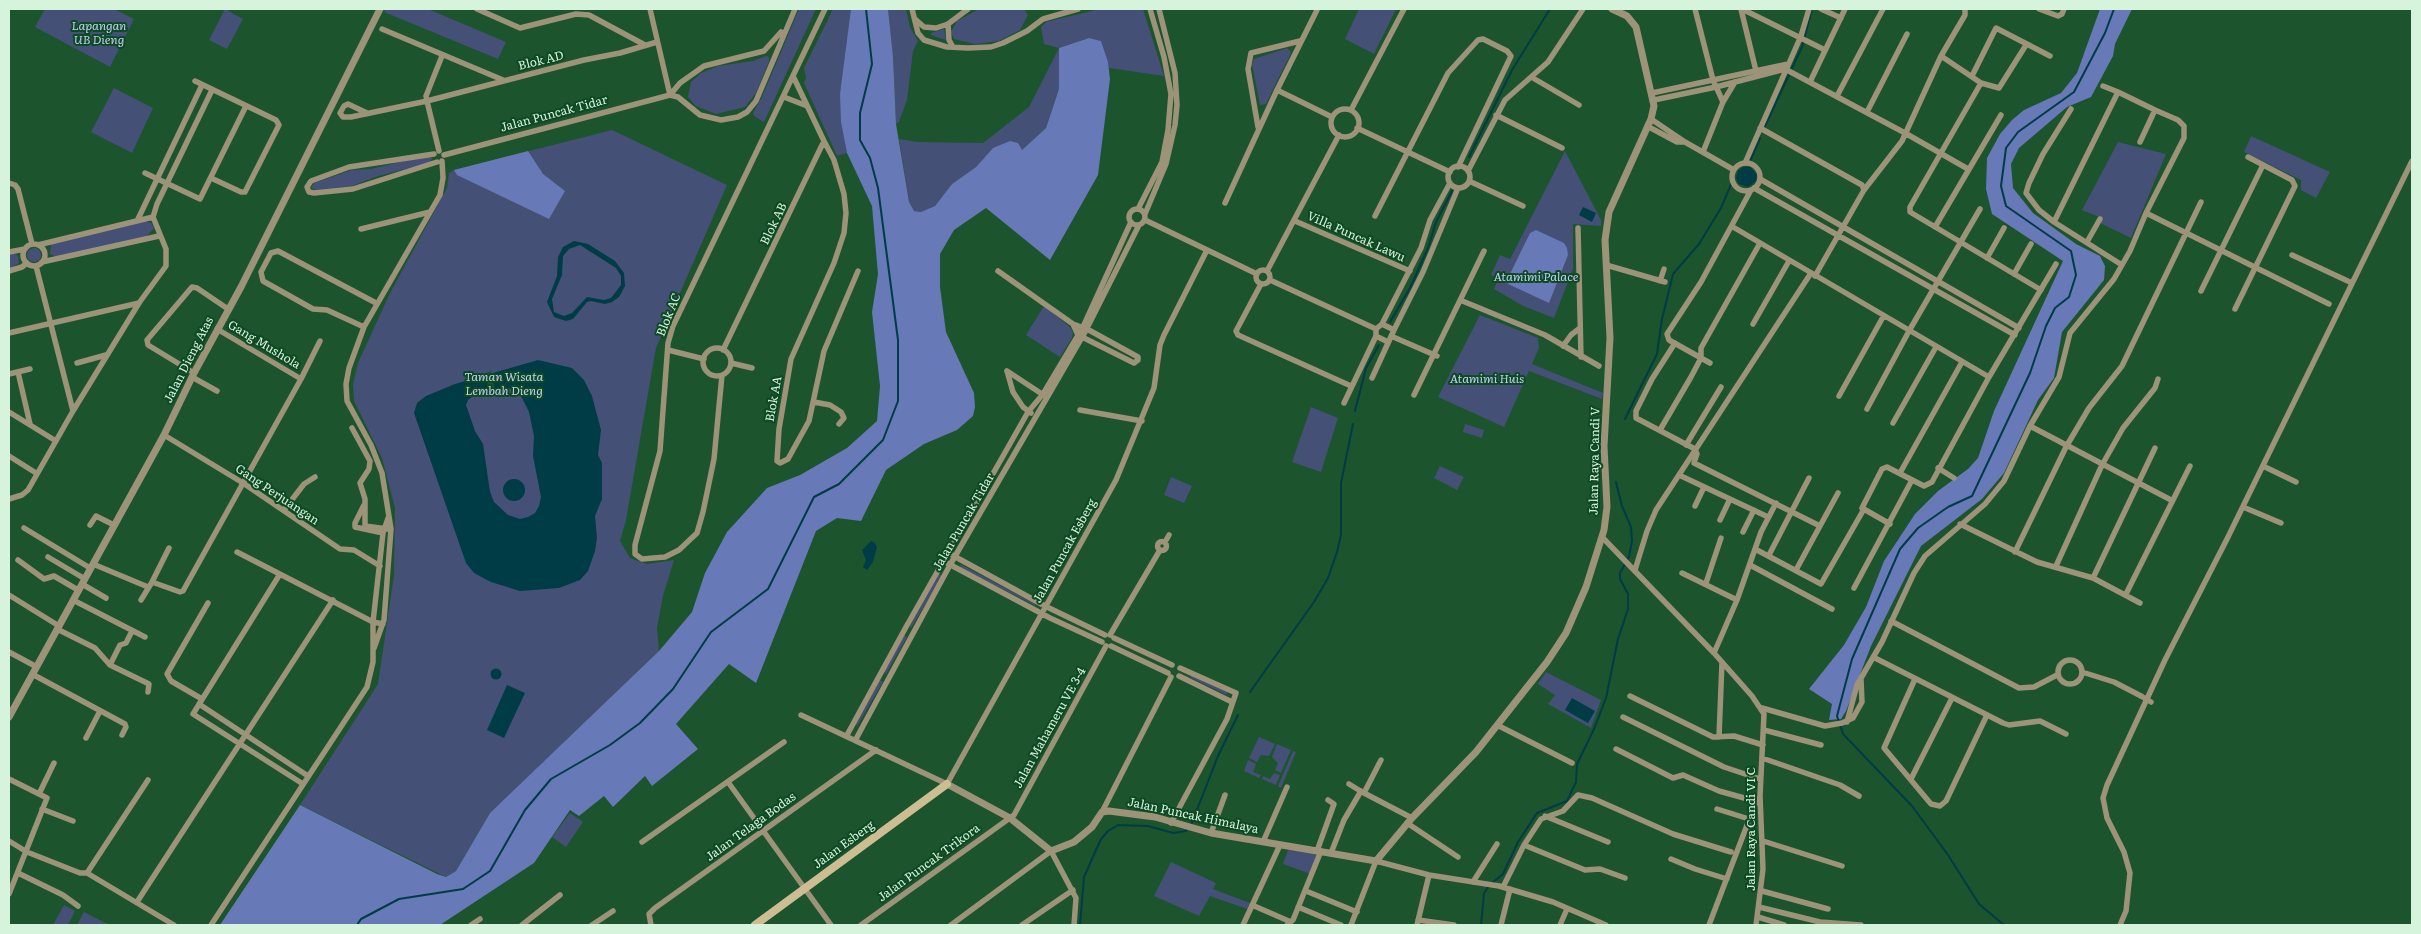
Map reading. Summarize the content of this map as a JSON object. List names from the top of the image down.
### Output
{
  "streets": {
    "main road": ["Jalan Esberg"],
    "street": [
      "Blok AD",
      "Jalan Puncak Tidar",
      "Blok AB",
      "Villa Puncak Lawu",
      "Blok AC",
      "Gang Mushola",
      "Jalan Dieng Atas",
      "Blok AA",
      "Jalan Raya Candi V",
      "Gang Perjuangan",
      "Jalan Puncak Esberg",
      "Jalan Mahameru VE 3-4",
      "Jalan Puncak Himalaya",
      "Jalan Telaga Bodas",
      "Jalan Raya Candi VI C",
      "Jalan Puncak Trikora"
    ]
  },
  "crossings": [
    ["Blok AB", "Blok AC"],
    ["Blok AB", "Blok AA"],
    ["Gang Mushola", "Jalan Dieng Atas"],
    ["Jalan Dieng Atas", "Gang Perjuangan"],
    ["Jalan Raya Candi V", "Jalan Puncak Himalaya"],
    ["Jalan Puncak Esberg", "Jalan Esberg"],
    ["Jalan Mahameru VE 3-4", "Jalan Puncak Trikora"]
  ],
  "parks": [
    "Lapangan UB Dieng",
    "Atamimi Palace",
    "Taman Wisata Lembah Dieng",
    "Atamimi Huis"
  ]
}
